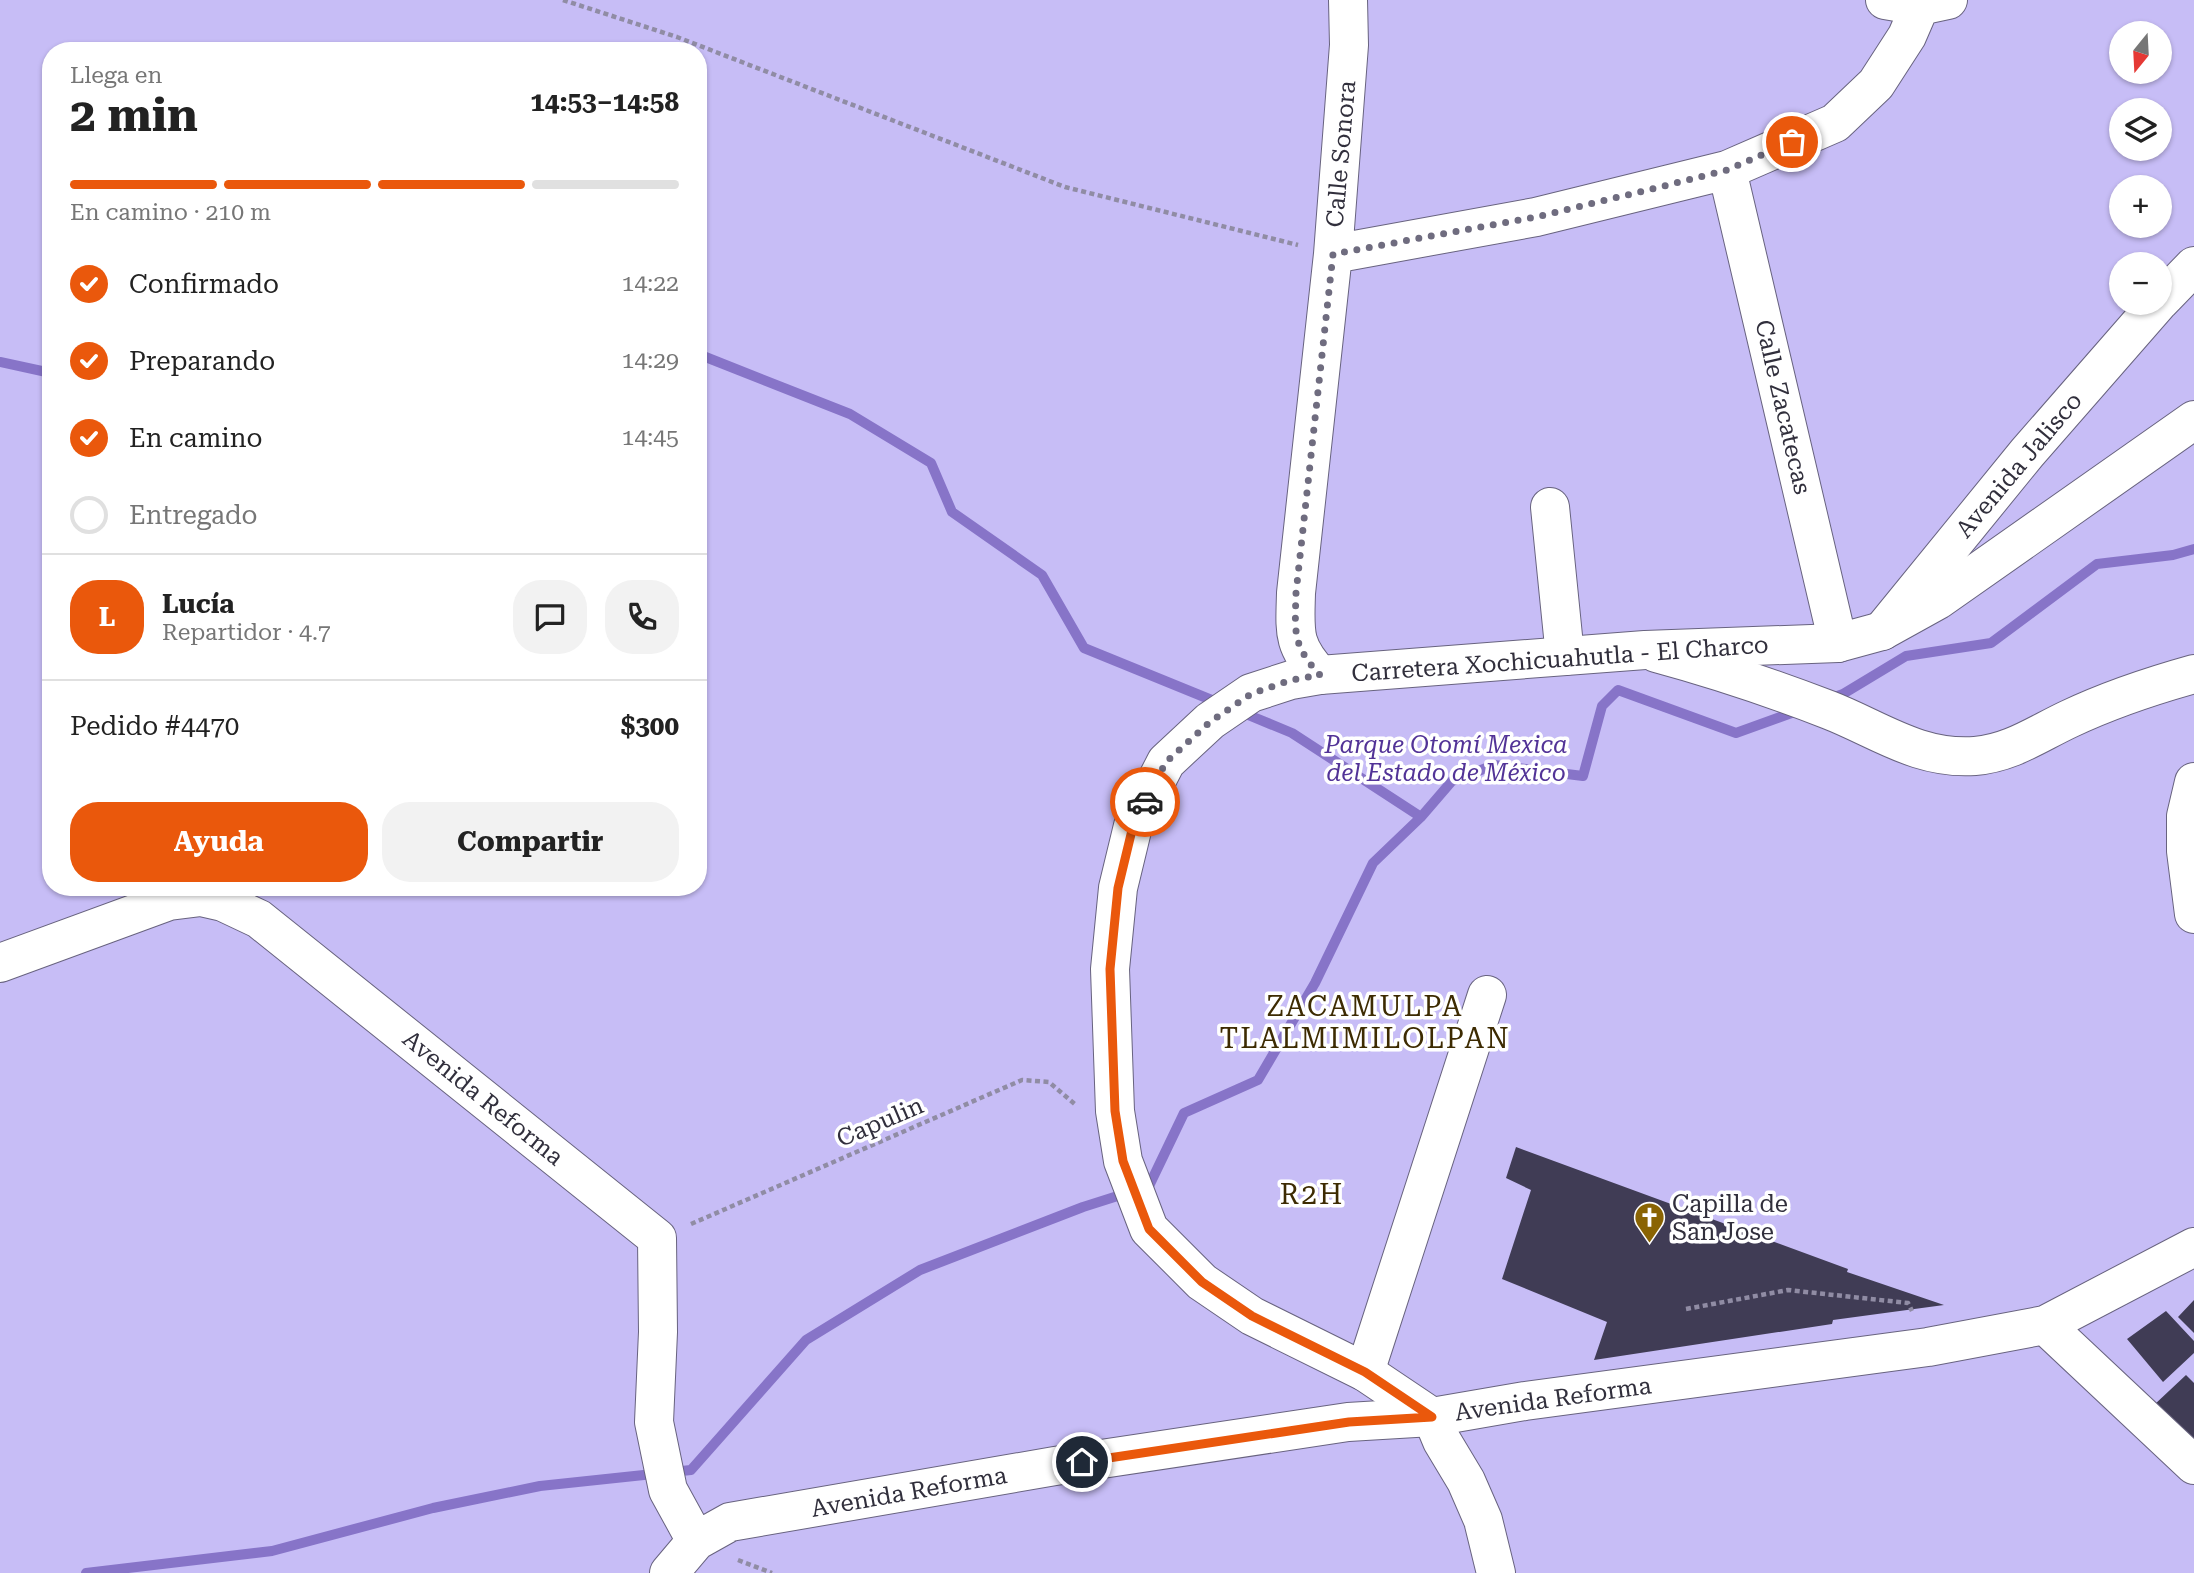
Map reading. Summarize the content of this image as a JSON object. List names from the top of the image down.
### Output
{
  "streets": {
    "street": [
      "Calle Sonora",
      "Calle Zacatecas",
      "Avenida Jalisco",
      "Carretera Xochicuahutla - El Charco",
      "Avenida Reforma"
    ],
    "path": ["Capulin"]
  },
  "crossings": [
    ["Calle Sonora", "Carretera Xochicuahutla - El Charco"],
    ["Calle Zacatecas", "Carretera Xochicuahutla - El Charco"],
    ["Avenida Jalisco", "Carretera Xochicuahutla - El Charco"],
    ["Carretera Xochicuahutla - El Charco", "Avenida Reforma"],
    ["Carretera Xochicuahutla - El Charco", "Capulin"],
    ["Avenida Reforma", "Capulin"]
  ],
  "districts": ["ZACAMULPA TLALMIMILOLPAN", "R2H"],
  "parks": ["Parque Otomí Mexica del Estado de México"],
  "places": {
    "church": ["Capilla de San Jose"]
  },
  "north": "bottom",
  "page": {
    "map_buttons": ["+", "−"],
    "heading": ["2 min", "Llega en", "14:53–14:58"],
    "panel": [
      "Lucía",
      "Repartidor · 4.7",
      "Pedido #4470",
      "$300"
    ],
    "bar": "En camino · 210 m",
    "list": [
      ["Confirmado", "14:22"],
      ["Preparando", "14:29"],
      ["En camino", "14:45"],
      "Entregado"
    ],
    "round": "L",
    "buttons": ["Ayuda", "Compartir"]
  }
}
